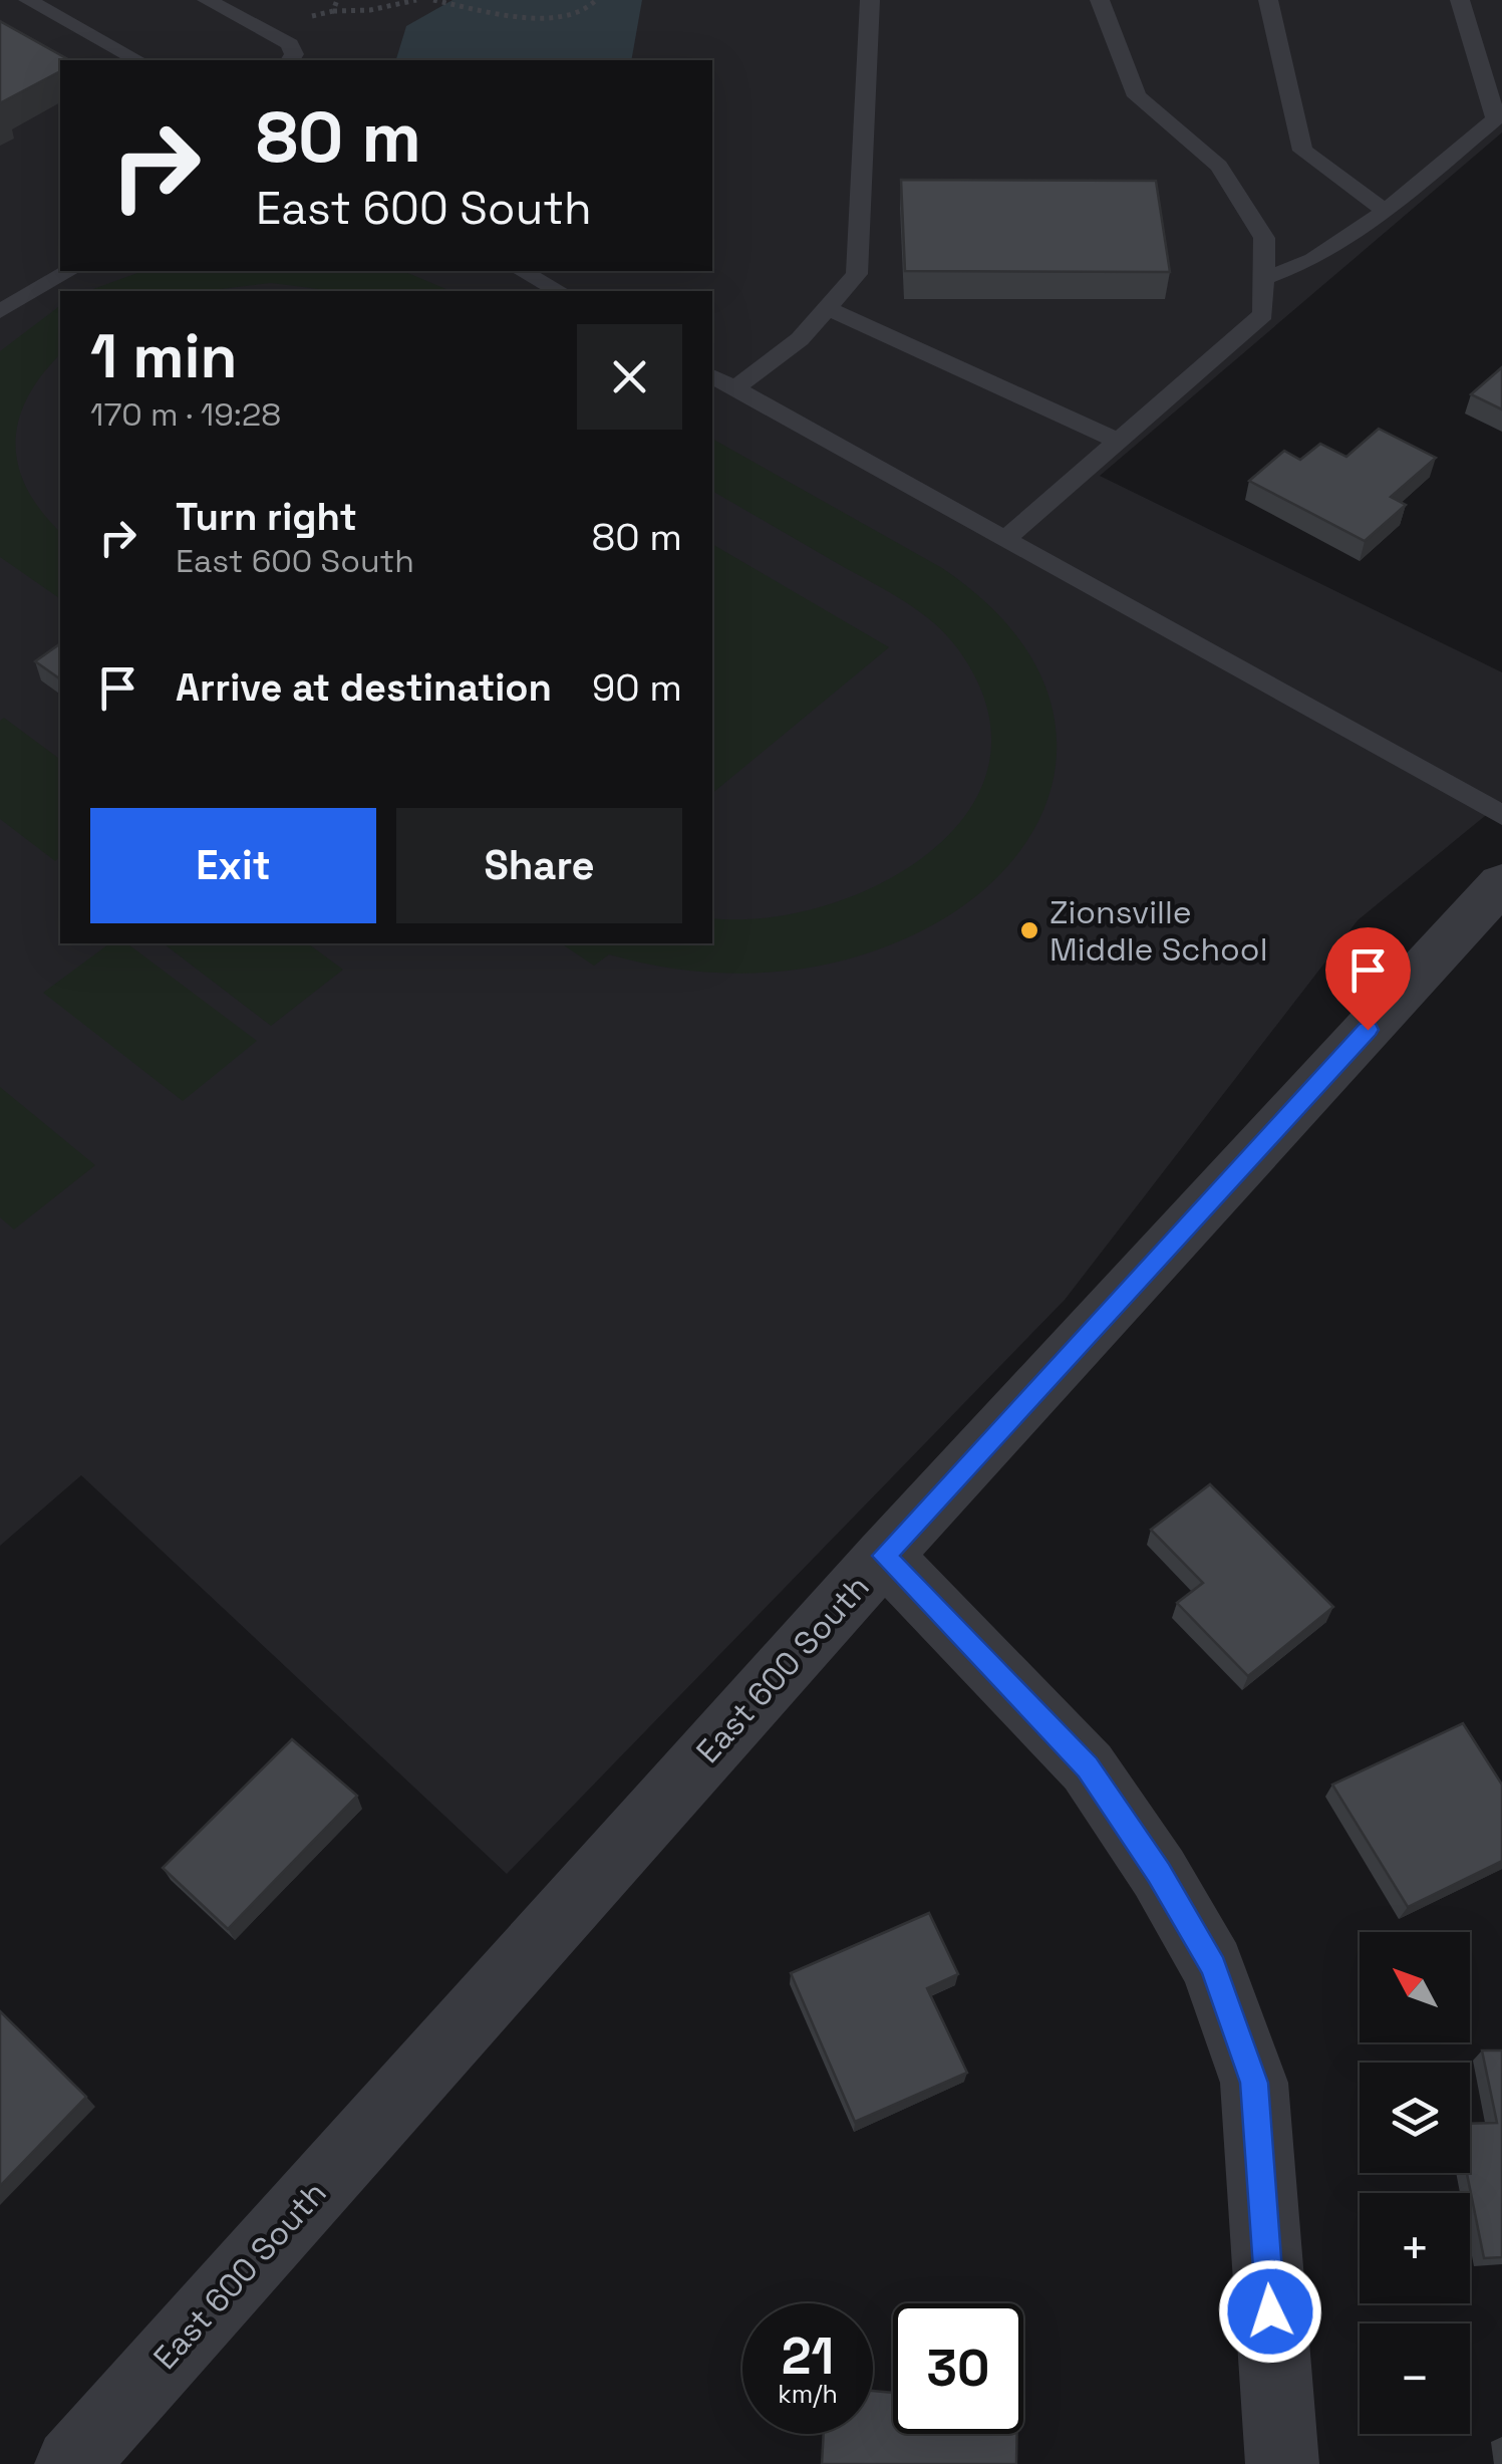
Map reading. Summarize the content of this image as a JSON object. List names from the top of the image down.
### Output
{
  "streets": {
    "street": ["East 600 South"]
  },
  "places": ["Zionsville Middle School"],
  "north": "top left",
  "page": {
    "turn": ["80 m", "East 600 South"],
    "heading": ["1 min", "170 m · 19:28"],
    "list": [
      {
        "name": "Turn right",
        "note": "East 600 South",
        "value": "80 m"
      },
      {
        "name": "Arrive at destination",
        "value": "90 m"
      }
    ],
    "buttons": ["Exit", "Share"],
    "map_buttons": ["+", "−"],
    "speed": "21 km/h",
    "limit": "30"
  }
}
